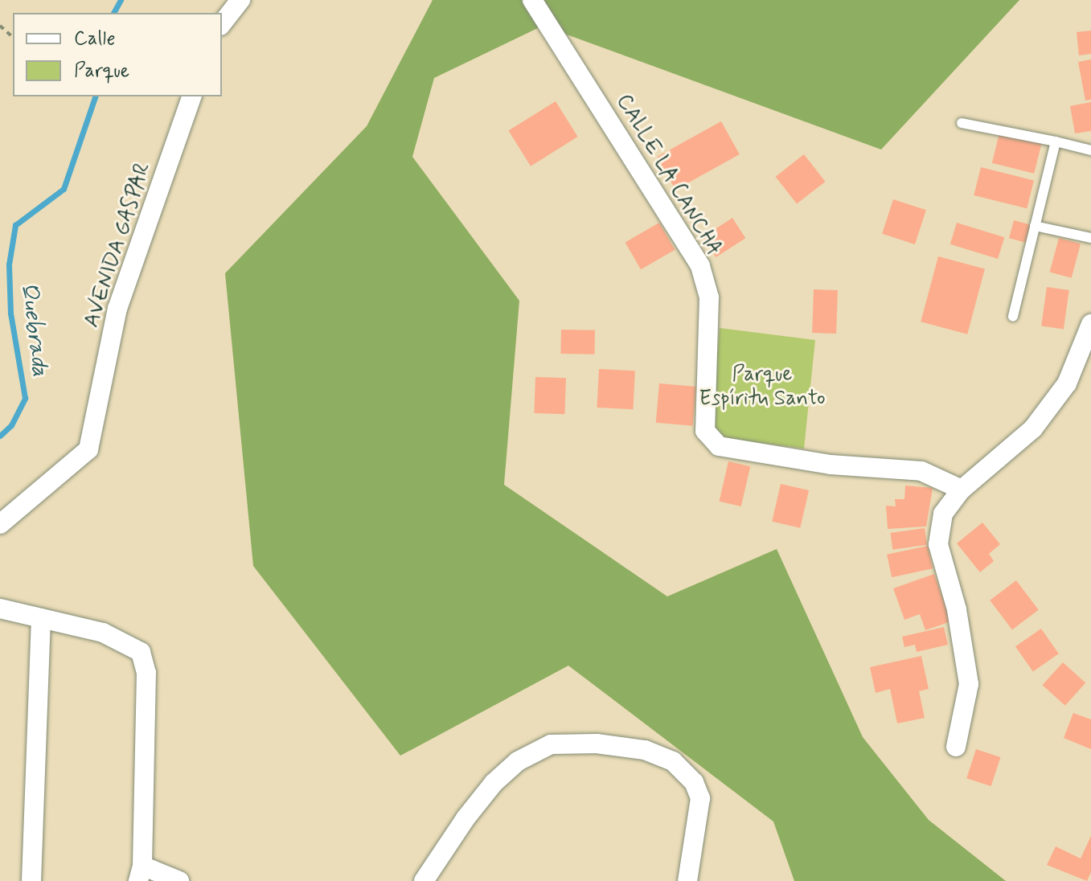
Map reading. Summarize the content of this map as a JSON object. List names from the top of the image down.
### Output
{
  "streets": {
    "street": ["CALLE LA CANCHA", "AVENIDA GASPAR"]
  },
  "water": ["Quebrada"],
  "parks": ["Parque Espíritu Santo"],
  "legend": ["Calle", "Parque"]
}
